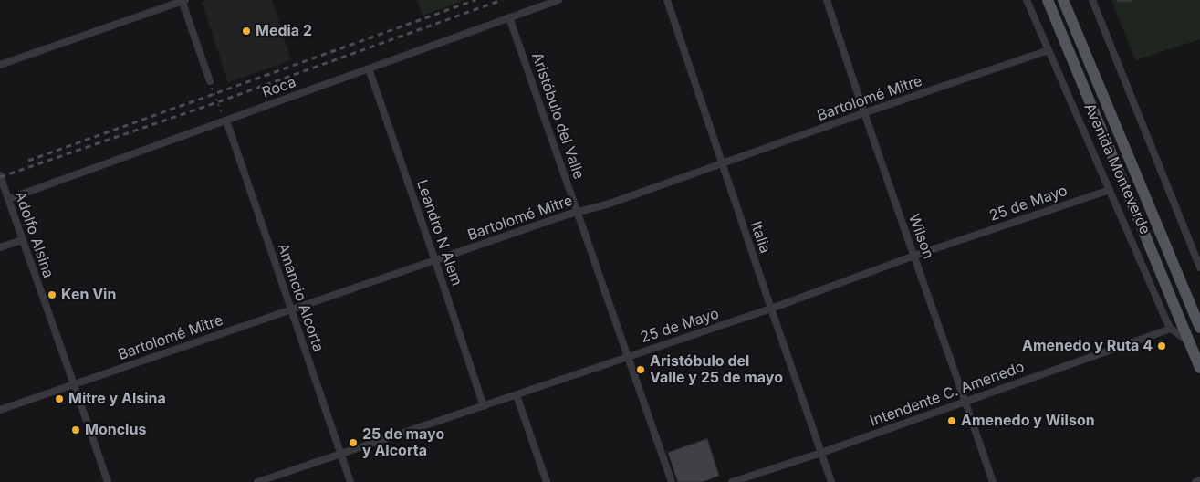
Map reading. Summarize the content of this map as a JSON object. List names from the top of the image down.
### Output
{
  "streets": {
    "main road": ["Avenida Monteverde"],
    "street": [
      "Roca",
      "Bartolomé Mitre",
      "Aristóbulo del Valle",
      "25 de Mayo",
      "Leandro N Alem",
      "Adolfo Alsina",
      "Wilson",
      "Italia",
      "Amancio Alcorta",
      "Intendente C. Amenedo"
    ]
  },
  "crossings": [
    ["Roca", "Aristóbulo del Valle"],
    ["Roca", "Leandro N Alem"],
    ["Roca", "Adolfo Alsina"],
    ["Roca", "Amancio Alcorta"],
    ["Bartolomé Mitre", "Aristóbulo del Valle"],
    ["Bartolomé Mitre", "Avenida Monteverde"],
    ["Bartolomé Mitre", "Leandro N Alem"],
    ["Bartolomé Mitre", "Adolfo Alsina"],
    ["Bartolomé Mitre", "Wilson"],
    ["Bartolomé Mitre", "Italia"],
    ["Bartolomé Mitre", "Amancio Alcorta"],
    ["Aristóbulo del Valle", "25 de Mayo"],
    ["Avenida Monteverde", "25 de Mayo"],
    ["Avenida Monteverde", "Intendente C. Amenedo"],
    ["25 de Mayo", "Leandro N Alem"],
    ["25 de Mayo", "Wilson"],
    ["25 de Mayo", "Italia"],
    ["25 de Mayo", "Amancio Alcorta"],
    ["Wilson", "Intendente C. Amenedo"],
    ["Italia", "Intendente C. Amenedo"]
  ],
  "places": [
    "Media 2",
    "Ken Vin",
    "Amenedo y Ruta 4",
    "Aristóbulo del Valle y 25 de mayo",
    "Mitre y Alsina",
    "Amenedo y Wilson",
    "Monclus",
    "25 de mayo y Alcorta"
  ]
}
